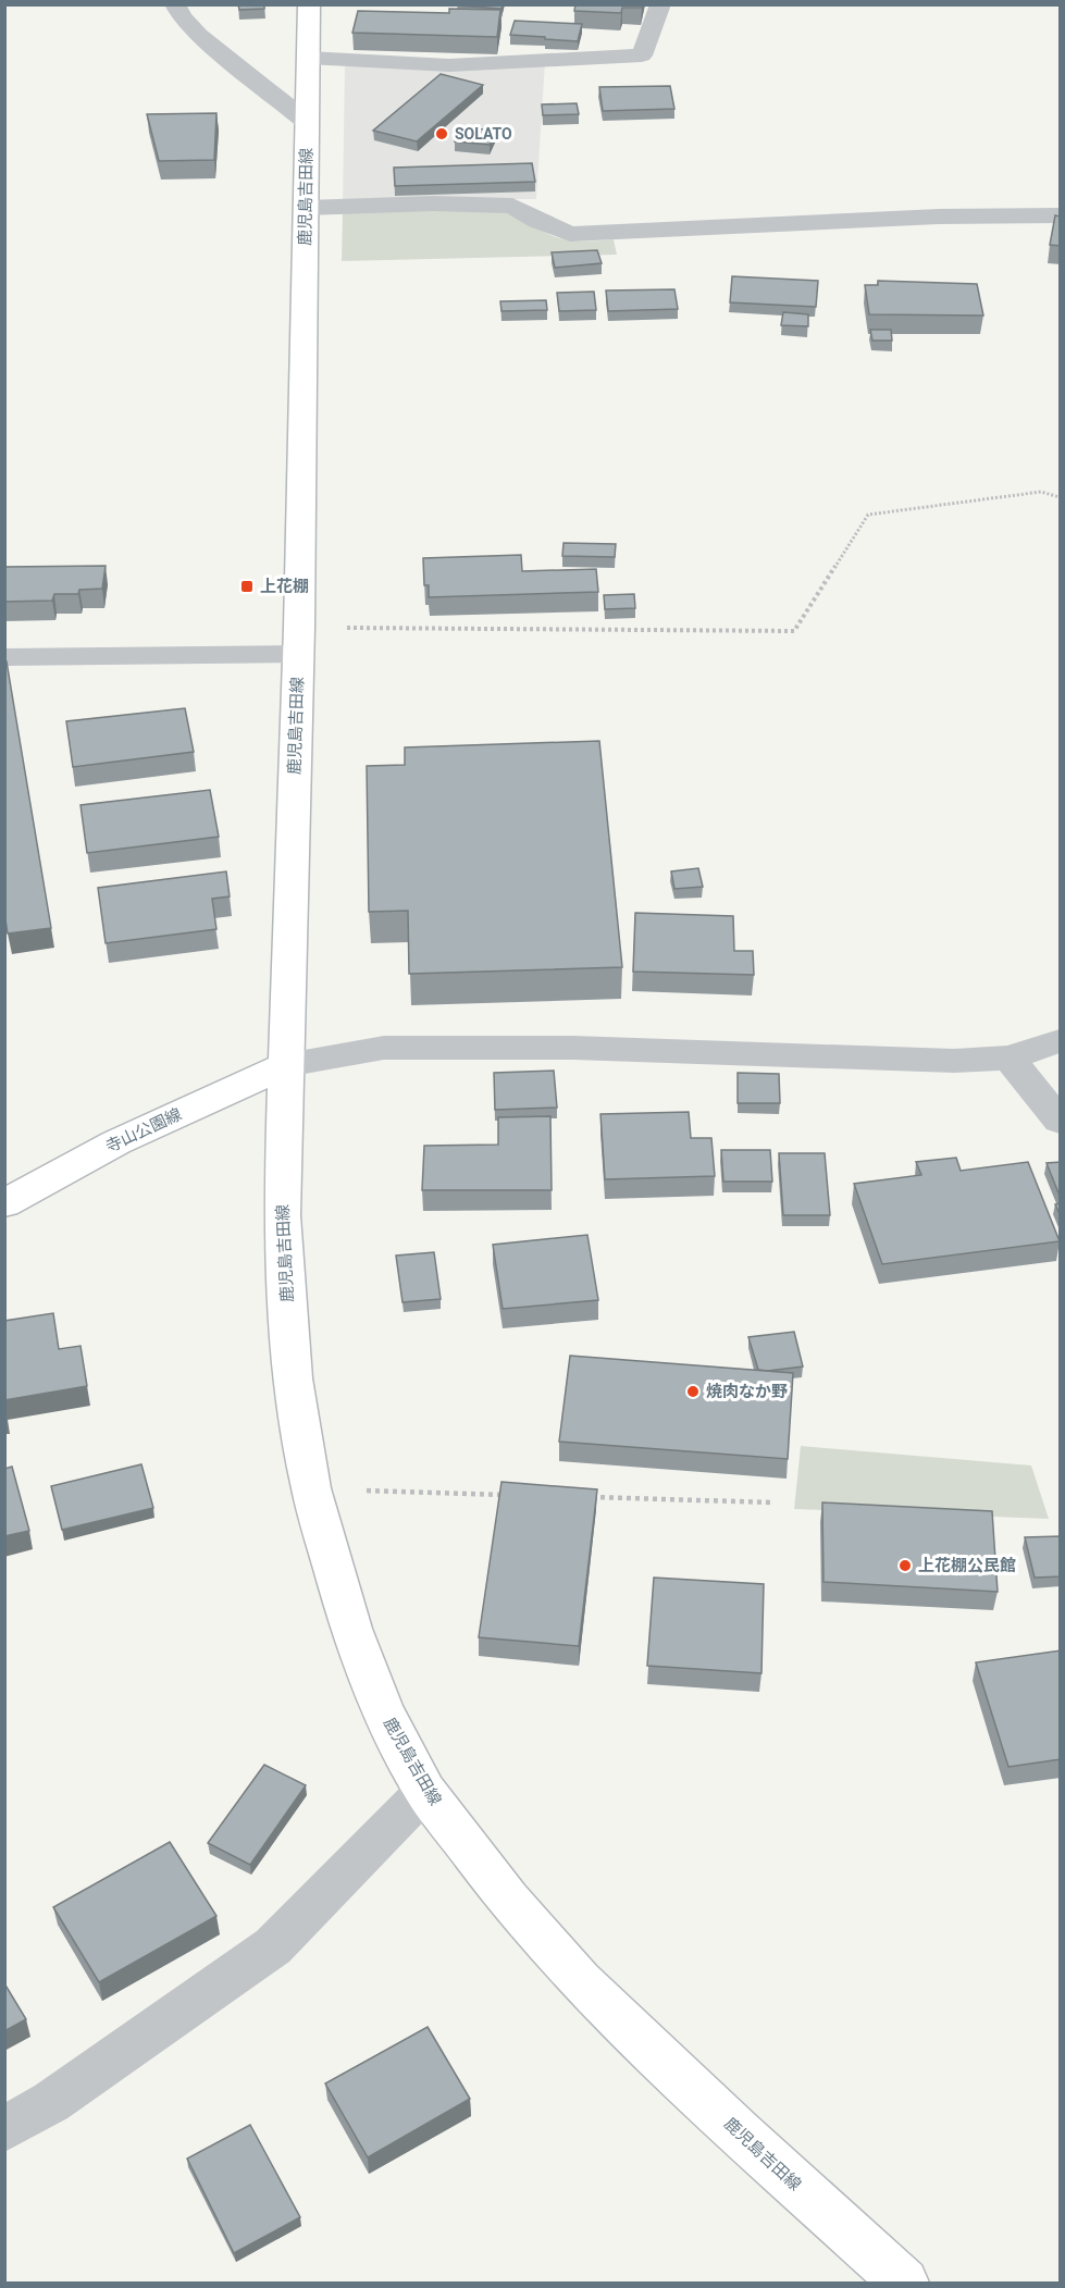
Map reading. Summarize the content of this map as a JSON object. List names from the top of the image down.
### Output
{
  "streets": {
    "main road": ["鹿児島吉田線", "寺山公園線"]
  },
  "crossings": [
    ["鹿児島吉田線", "寺山公園線"]
  ],
  "places": {
    "other": ["SOLATO", "焼肉なか野", "上花棚公民館"],
    "transit": ["上花棚"]
  }
}
